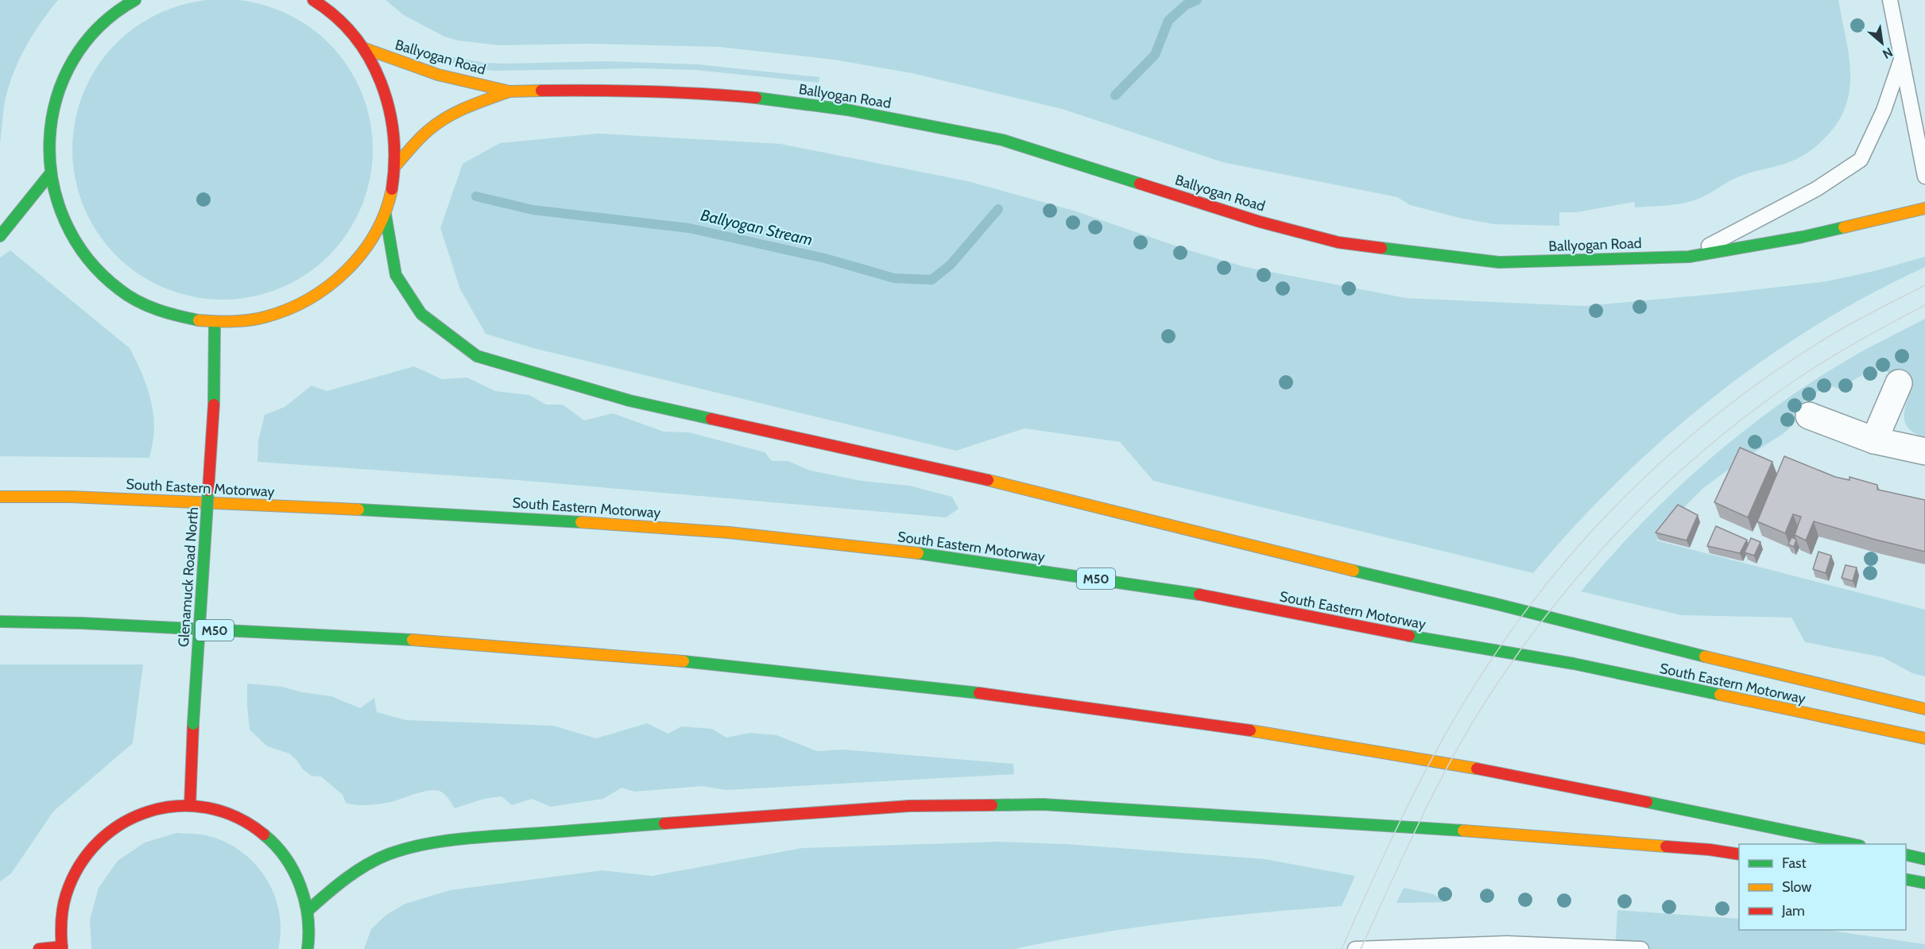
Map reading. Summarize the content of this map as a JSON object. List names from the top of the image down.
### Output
{
  "streets": {
    "main road": [
      "Ballyogan Road",
      "South Eastern Motorway",
      "Glenamuck Road North",
      "M50"
    ]
  },
  "water": ["Ballyogan Stream"],
  "legend": ["Fast", "Slow", "Jam"],
  "north": "bottom right"
}
